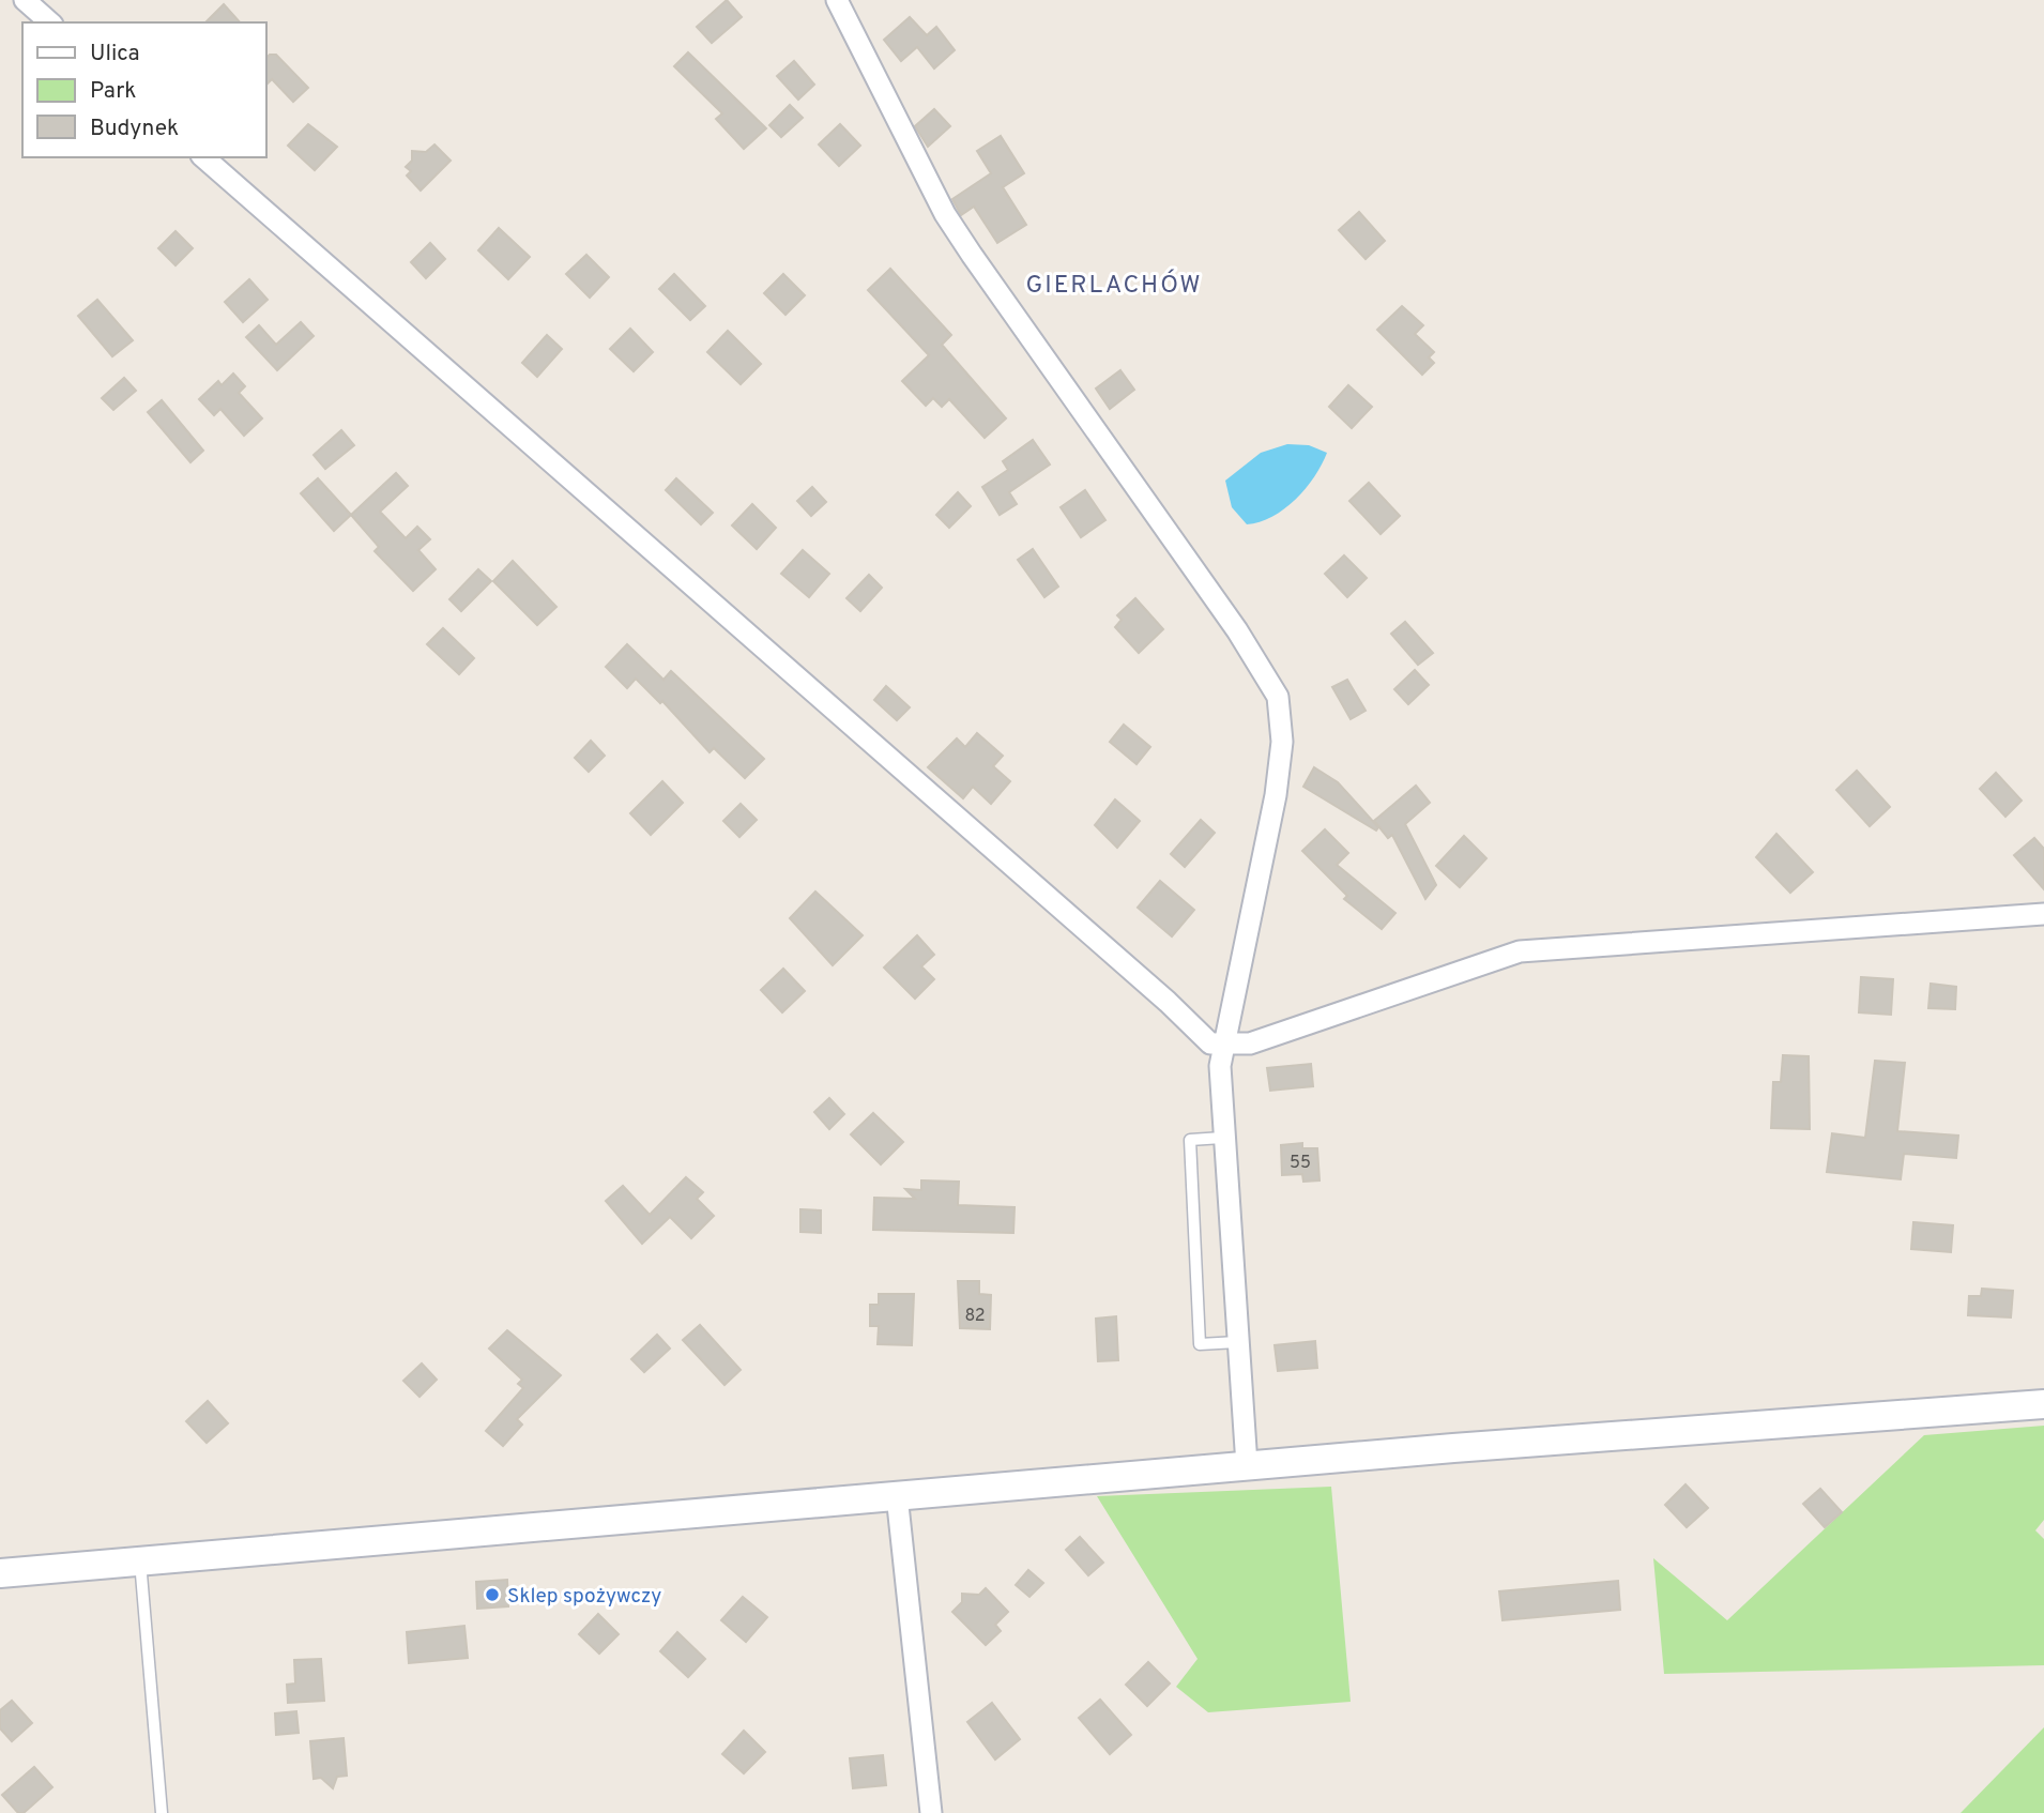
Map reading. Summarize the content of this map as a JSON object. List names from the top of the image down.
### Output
{
  "districts": ["GIERLACHÓW"],
  "places": ["Sklep spożywczy"],
  "house_numbers": ["55", "82"],
  "legend": ["Ulica", "Park", "Budynek"]
}
